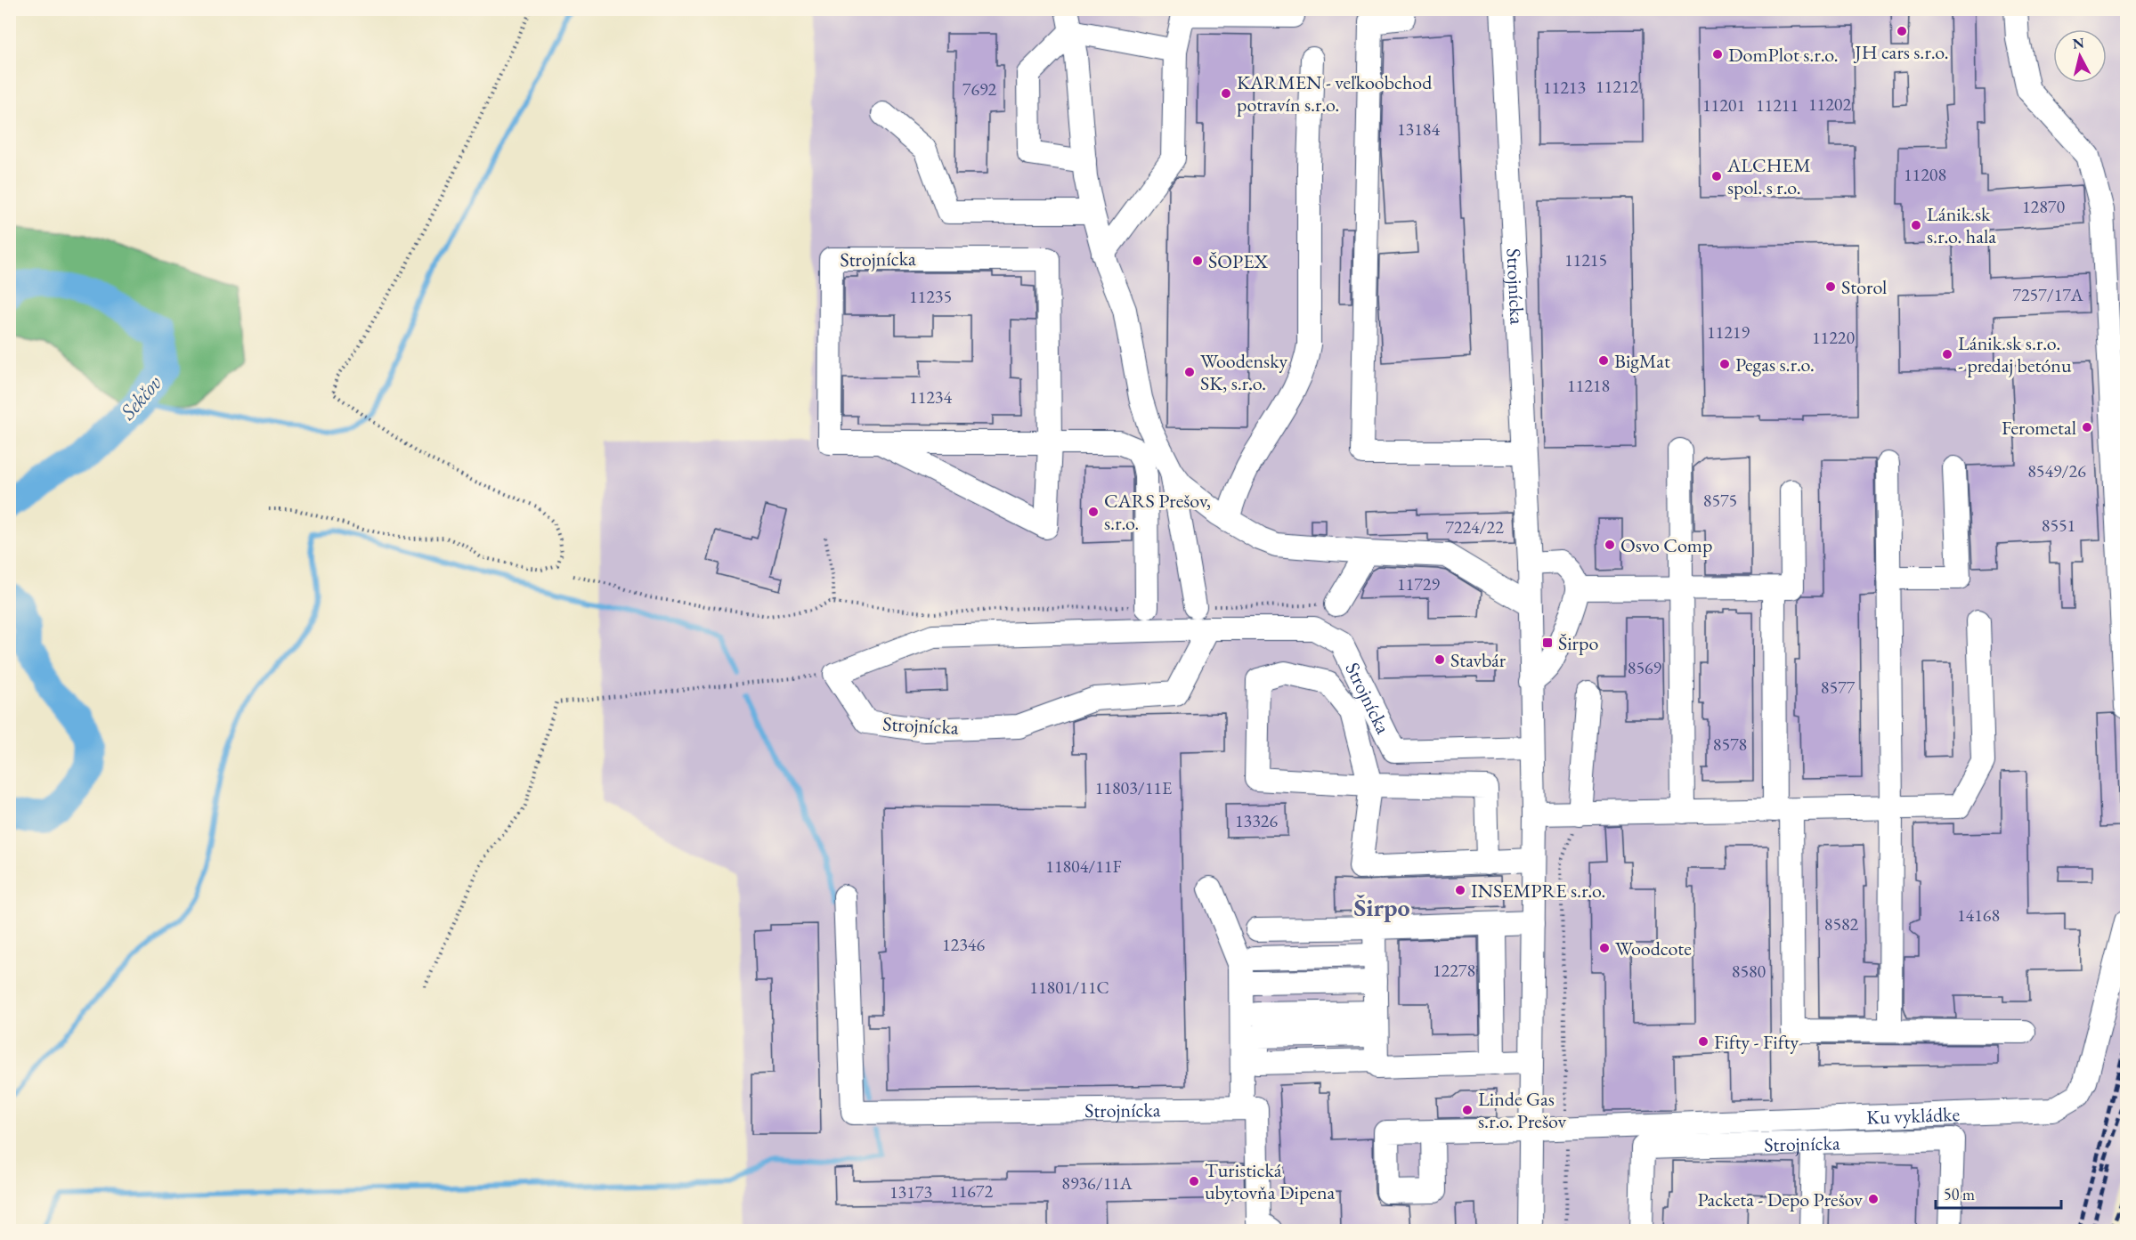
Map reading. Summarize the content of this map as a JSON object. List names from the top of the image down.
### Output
{
  "streets": {
    "street": ["Strojnícka", "Ku vykládke"]
  },
  "crossings": [
    ["Strojnícka", "Ku vykládke"]
  ],
  "districts": ["Širpo"],
  "water": ["Sekčov"],
  "places": {
    "other": [
      "JH cars s.r.o.",
      "DomPlot s.r.o.",
      "KARMEN - veľkoobchod potravín s.r.o.",
      "ALCHEM spol. s r.o.",
      "Lánik.sk s.r.o. hala",
      "ŠOPEX",
      "Storol",
      "Lánik.sk s.r.o. - predaj betónu",
      "BigMat",
      "Pegas s.r.o.",
      "Woodensky SK, s.r.o.",
      "Ferometal",
      "CARS Prešov, s.r.o.",
      "Osvo Comp",
      "Stavbár",
      "INSEMPRE s.r.o.",
      "Woodcote",
      "Fifty - Fifty",
      "Linde Gas s.r.o. Prešov",
      "Turistická ubytovňa Dipena",
      "Packeta - Depo Prešov"
    ],
    "transit": ["Širpo"]
  },
  "house_numbers": [
    "11212",
    "11213",
    "7692",
    "11202",
    "11201",
    "11211",
    "13184",
    "11208",
    "12870",
    "11215",
    "7257/17A",
    "11235",
    "11219",
    "11220",
    "11218",
    "11234",
    "8549/26",
    "8575",
    "8551",
    "7224/22",
    "11729",
    "8569",
    "8577",
    "8578",
    "11803/11E",
    "13326",
    "11804/11F",
    "14168",
    "8582",
    "12346",
    "12278",
    "8580",
    "11801/11C",
    "8936/11A",
    "11672",
    "13173"
  ],
  "scale_bar": "50 m",
  "north": "top"
}
